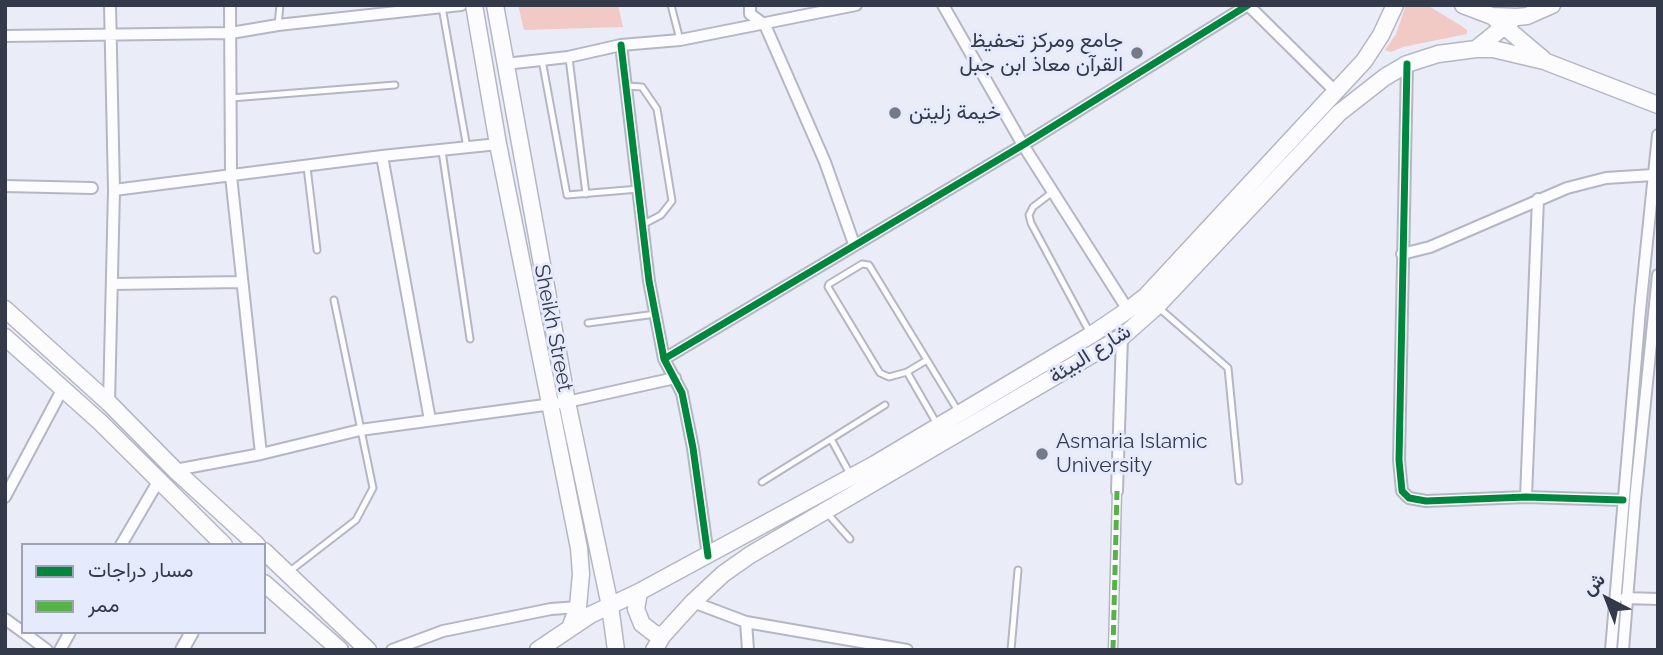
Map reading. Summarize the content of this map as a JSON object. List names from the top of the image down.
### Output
{
  "streets": {
    "main road": ["Sheikh Street", "شارع البيئة"]
  },
  "crossings": [
    ["Sheikh Street", "شارع البيئة"]
  ],
  "places": ["جامع ومركز تحفيظ القرآن معاذ ابن جبل", "خيمة زليتن", "Asmaria Islamic University"],
  "legend": ["مسار دراجات", "ممر"],
  "north": "top left"
}
